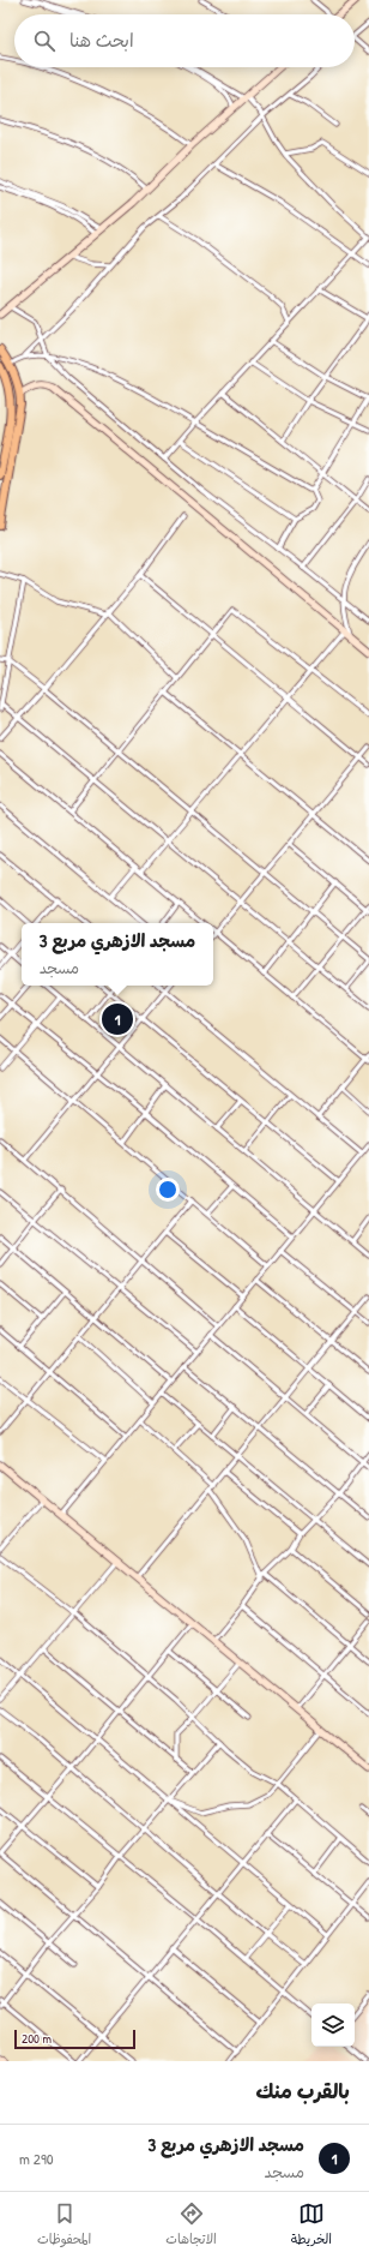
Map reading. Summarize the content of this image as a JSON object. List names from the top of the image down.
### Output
{
  "scale_bar": "200 m",
  "page": {
    "search": "ابحث هنا",
    "popup": ["مسجد الازهري مربع 3", "مسجد"],
    "pins": "1",
    "scale": "200 m",
    "heading": "بالقرب منك",
    "list": [
      {
        "mark": "1",
        "name": "مسجد الازهري مربع 3",
        "note": "مسجد",
        "value": "290 m"
      }
    ],
    "nav": ["الخريطة", "الاتجاهات", "المحفوظات"]
  }
}
